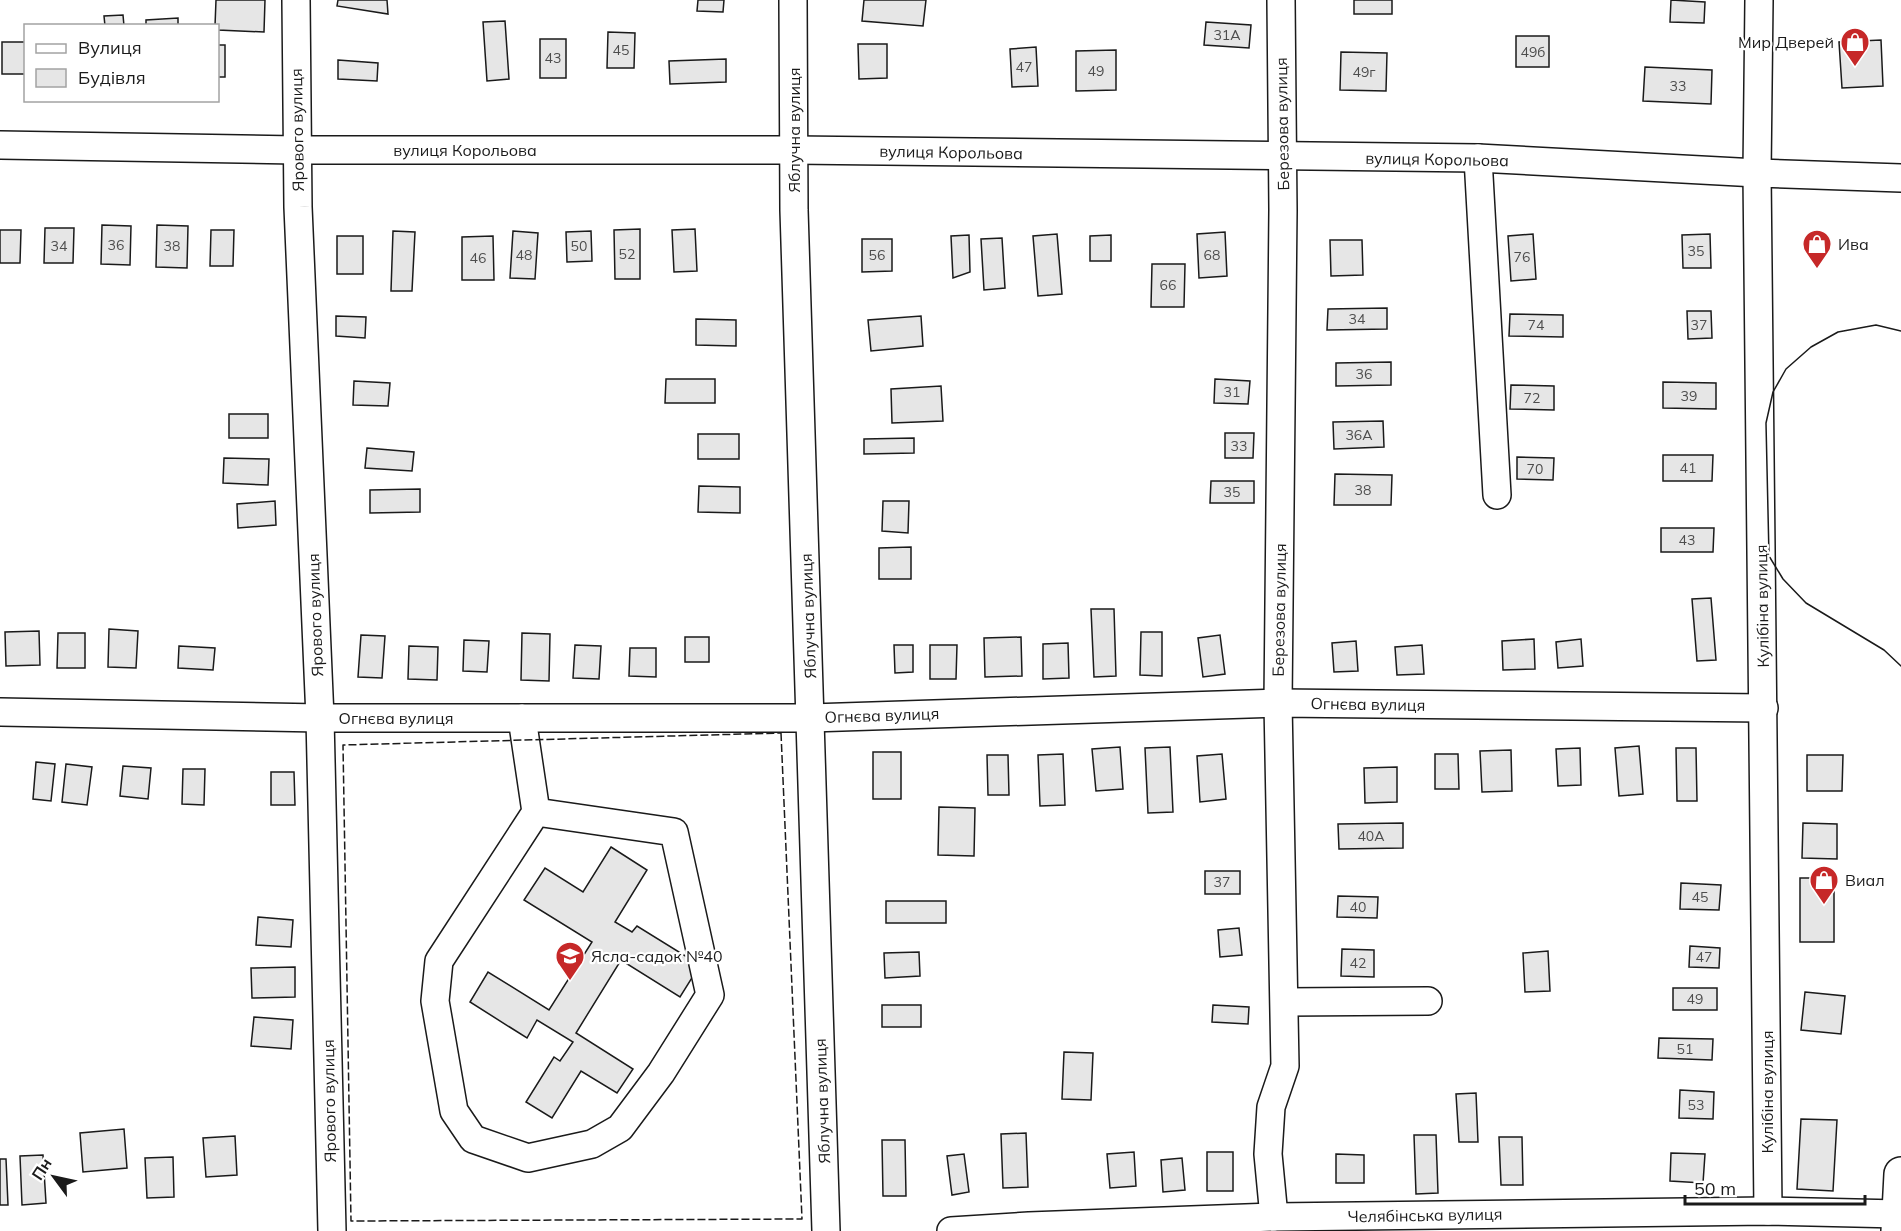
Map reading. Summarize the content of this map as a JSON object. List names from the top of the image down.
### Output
{
  "streets": {
    "street": [
      "Березова вулиця",
      "Ярового вулиця",
      "Яблучна вулиця",
      "вулиця Корольова",
      "Кулібіна вулиця",
      "Огнєва вулиця",
      "Челябінська вулиця"
    ]
  },
  "crossings": [
    ["Березова вулиця", "вулиця Корольова"],
    ["Березова вулиця", "Огнєва вулиця"],
    ["Березова вулиця", "Челябінська вулиця"],
    ["Ярового вулиця", "вулиця Корольова"],
    ["Ярового вулиця", "Огнєва вулиця"],
    ["Яблучна вулиця", "вулиця Корольова"],
    ["Яблучна вулиця", "Огнєва вулиця"],
    ["вулиця Корольова", "Кулібіна вулиця"],
    ["Кулібіна вулиця", "Огнєва вулиця"],
    ["Кулібіна вулиця", "Челябінська вулиця"]
  ],
  "places": {
    "shop": ["Мир Дверей", "Ива", "Виал"],
    "school or university": ["Ясла-садок №40"]
  },
  "house_numbers": [
    "31А",
    "45",
    "49б",
    "43",
    "47",
    "49",
    "49г",
    "33",
    "36",
    "34",
    "38",
    "50",
    "35",
    "52",
    "48",
    "56",
    "68",
    "76",
    "46",
    "66",
    "34",
    "74",
    "37",
    "36",
    "31",
    "39",
    "72",
    "36А",
    "33",
    "41",
    "70",
    "38",
    "35",
    "43",
    "40А",
    "37",
    "45",
    "40",
    "47",
    "42",
    "49",
    "51",
    "53"
  ],
  "legend": ["Вулиця", "Будівля"],
  "scale_bar": "50 m",
  "north": "top left"
}
